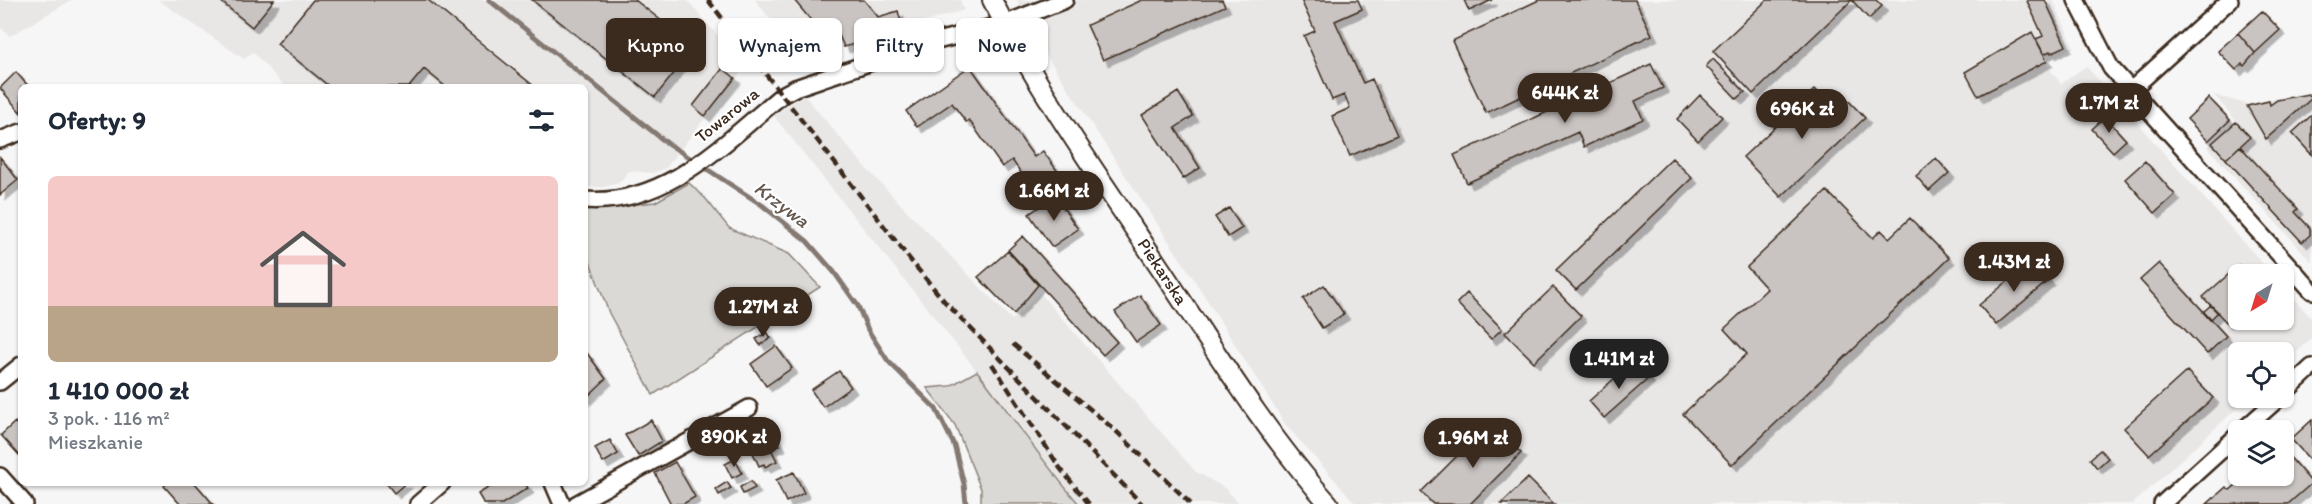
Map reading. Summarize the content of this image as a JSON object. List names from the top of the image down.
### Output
{
  "streets": {
    "street": ["Towarowa", "Piekarska"]
  },
  "water": ["Krzywa"],
  "north": "bottom left",
  "page": {
    "chip": [
      "Kupno",
      "Wynajem",
      "Filtry",
      "Nowe"
    ],
    "price": [
      "644K zł",
      "1.7M zł",
      "696K zł",
      "1.66M zł",
      "1.43M zł",
      "1.27M zł",
      "1.41M zł",
      "890K zł",
      "1.96M zł"
    ],
    "heading": "Oferty: 9",
    "list": [
      {
        "name": "1 410 000 zł",
        "note": "3 pok. · 116 m² · Mieszkanie"
      }
    ]
  }
}
